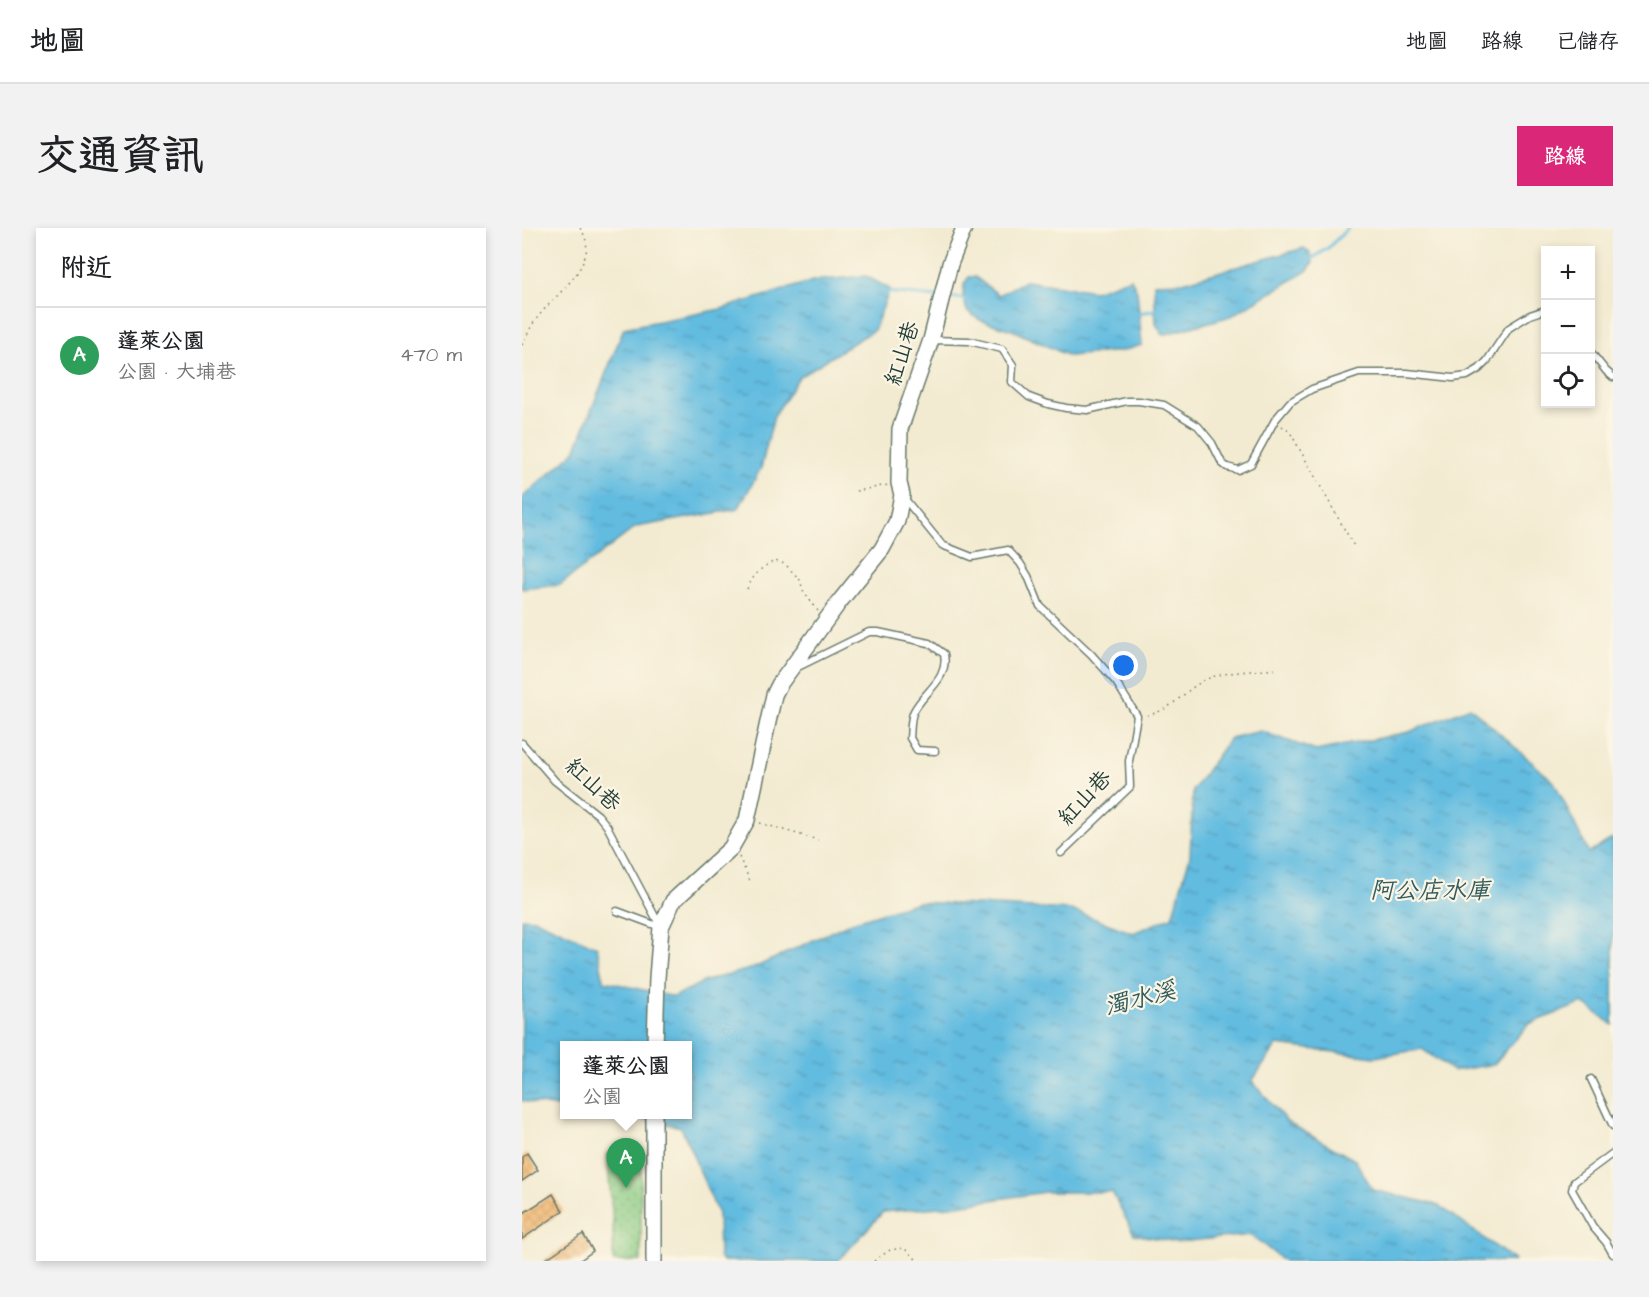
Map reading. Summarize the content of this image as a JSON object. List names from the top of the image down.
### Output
{
  "streets": {
    "street": ["紅山巷"]
  },
  "water": ["阿公店水庫", "濁水溪"],
  "page": {
    "header": "地圖",
    "nav": ["地圖", "路線", "已儲存"],
    "title": "交通資訊",
    "buttons": "路線",
    "heading": "附近",
    "map_buttons": ["+", "−"],
    "list": [
      {
        "mark": "A",
        "name": "蓬萊公園",
        "note": "公園 · 大埔巷",
        "value": "470 m"
      }
    ],
    "popup": ["蓬萊公園", "公園"],
    "pins": "A"
  }
}
